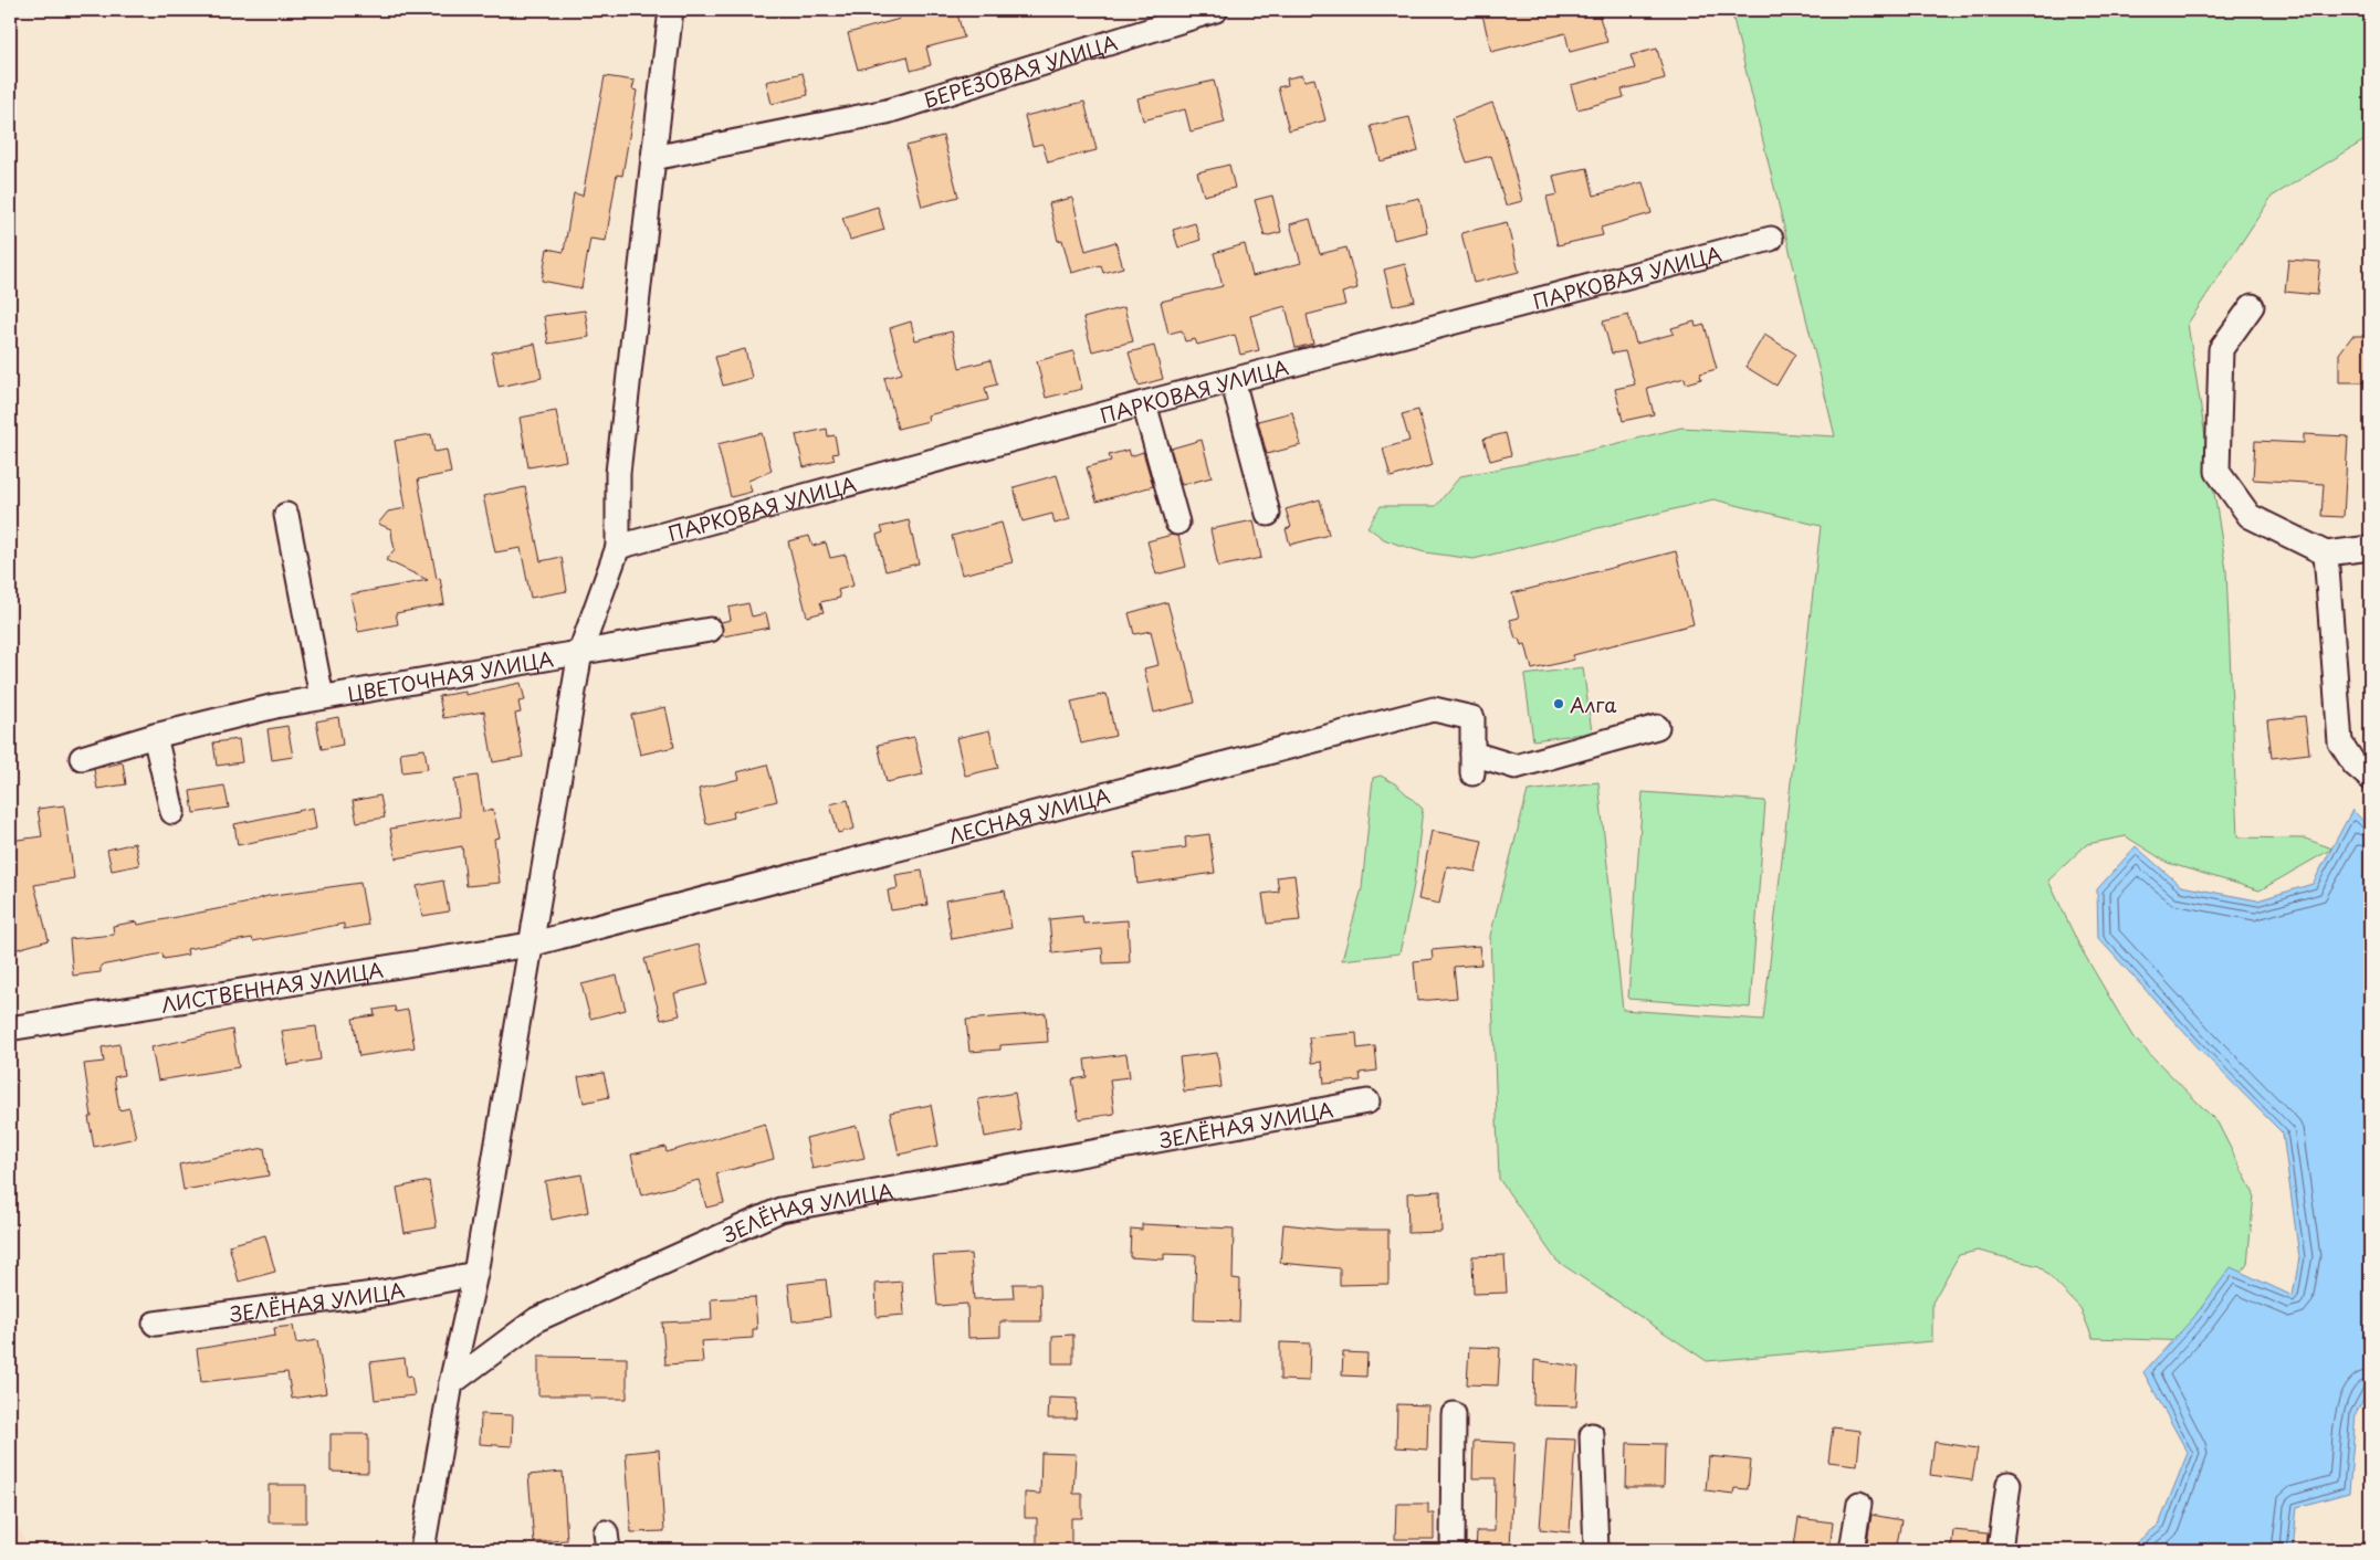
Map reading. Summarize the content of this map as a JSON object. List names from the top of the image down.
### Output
{
  "streets": {
    "street": [
      "БЕРЁЗОВАЯ УЛИЦА",
      "ПАРКОВАЯ УЛИЦА",
      "ЦВЕТОЧНАЯ УЛИЦА",
      "ЛЕСНАЯ УЛИЦА",
      "ЛИСТВЕННАЯ УЛИЦА",
      "ЗЕЛЁНАЯ УЛИЦА"
    ]
  },
  "crossings": [
    ["ЛЕСНАЯ УЛИЦА", "ЛИСТВЕННАЯ УЛИЦА"]
  ],
  "places": ["Алга"]
}
